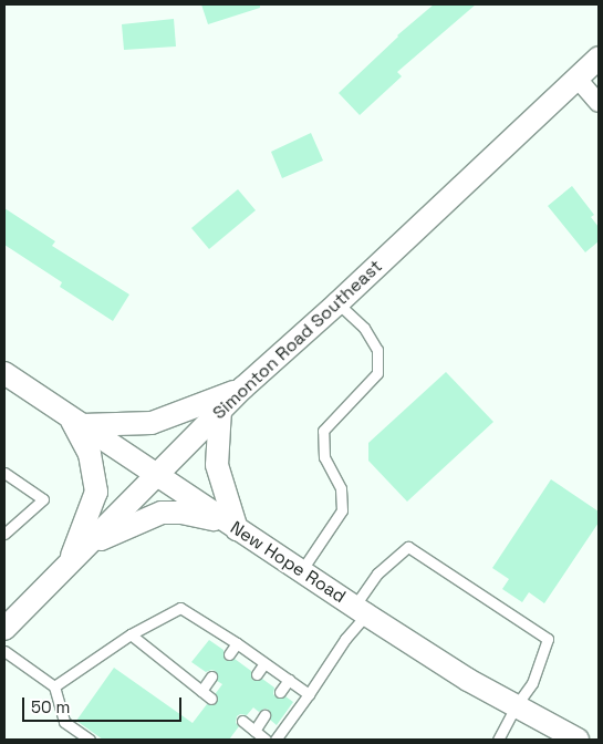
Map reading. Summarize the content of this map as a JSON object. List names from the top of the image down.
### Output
{
  "streets": {
    "street": ["Simonton Road Southeast", "New Hope Road"]
  },
  "crossings": [
    ["Simonton Road Southeast", "New Hope Road"]
  ],
  "scale_bar": "50 m"
}
